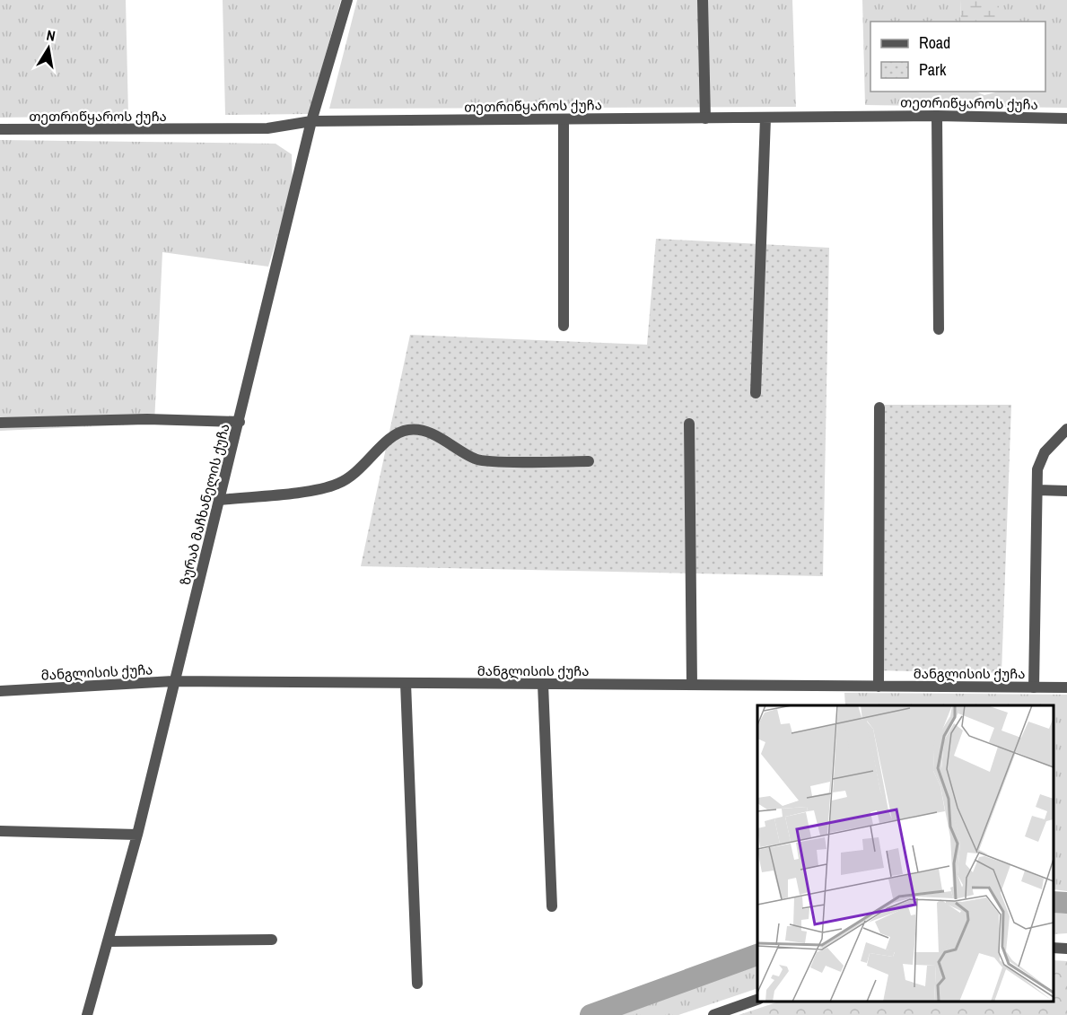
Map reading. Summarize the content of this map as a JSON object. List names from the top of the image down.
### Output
{
  "streets": {
    "street": ["თეთრიწყაროს ქუჩა", "ზურაბ მაჩხანელის ქუჩა", "მანგლისის ქუჩა"]
  },
  "crossings": [
    ["თეთრიწყაროს ქუჩა", "ზურაბ მაჩხანელის ქუჩა"],
    ["ზურაბ მაჩხანელის ქუჩა", "მანგლისის ქუჩა"]
  ],
  "legend": ["Road", "Park"],
  "north": "top"
}
